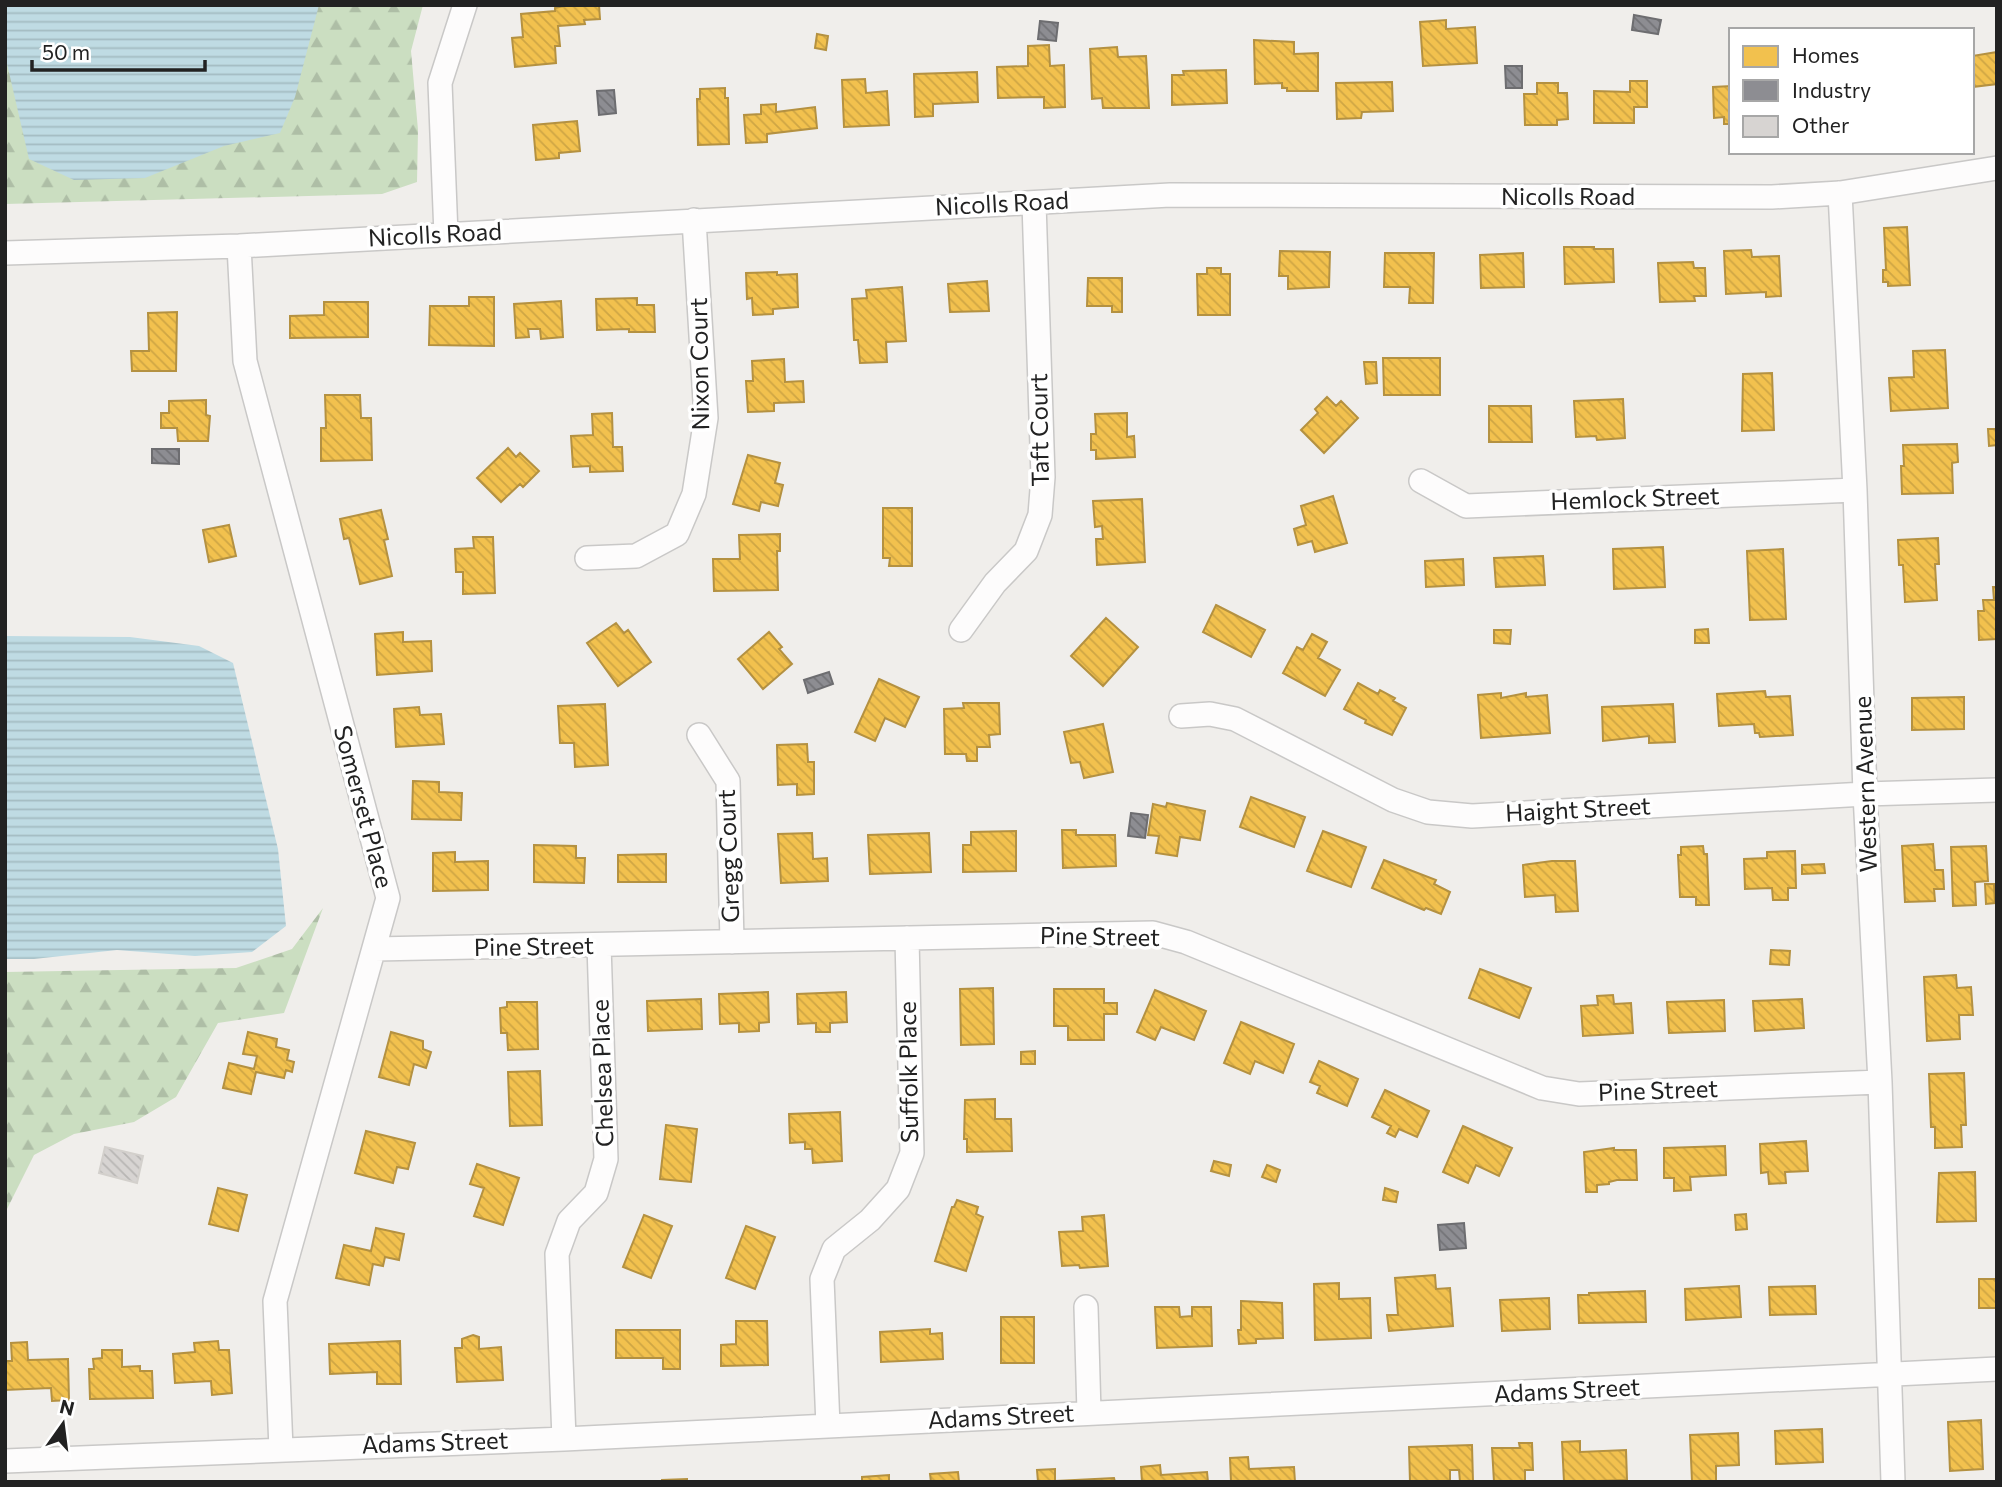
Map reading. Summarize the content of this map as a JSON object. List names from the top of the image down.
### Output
{
  "streets": {
    "street": [
      "Nicolls Road",
      "Nixon Court",
      "Taft Court",
      "Hemlock Street",
      "Western Avenue",
      "Somerset Place",
      "Haight Street",
      "Gregg Court",
      "Pine Street",
      "Suffolk Place",
      "Chelsea Place",
      "Adams Street"
    ]
  },
  "crossings": [
    ["Nicolls Road", "Nixon Court"],
    ["Nicolls Road", "Taft Court"],
    ["Nicolls Road", "Western Avenue"],
    ["Nicolls Road", "Somerset Place"],
    ["Hemlock Street", "Western Avenue"],
    ["Western Avenue", "Haight Street"],
    ["Western Avenue", "Pine Street"],
    ["Western Avenue", "Adams Street"],
    ["Somerset Place", "Pine Street"],
    ["Somerset Place", "Adams Street"],
    ["Gregg Court", "Pine Street"],
    ["Pine Street", "Suffolk Place"],
    ["Pine Street", "Chelsea Place"],
    ["Suffolk Place", "Adams Street"],
    ["Chelsea Place", "Adams Street"]
  ],
  "legend": ["Homes", "Industry", "Other"],
  "scale_bar": "50 m",
  "north": "top"
}
